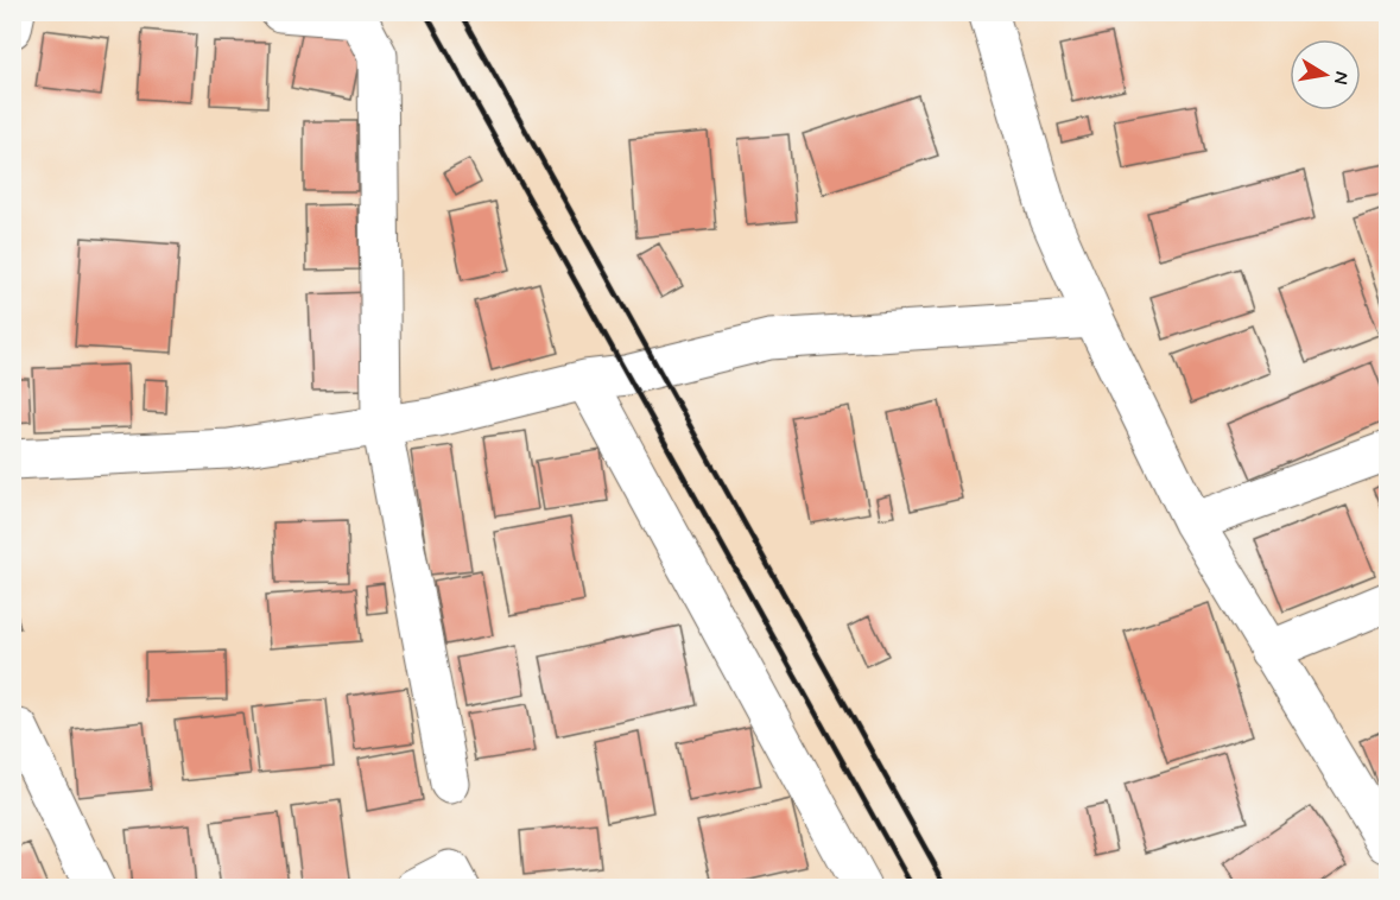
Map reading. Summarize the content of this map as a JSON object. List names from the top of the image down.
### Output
{
  "north": "right"
}
